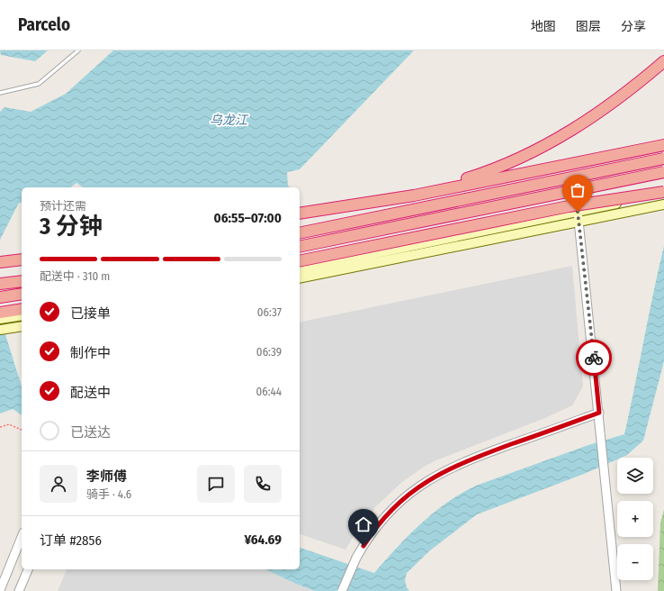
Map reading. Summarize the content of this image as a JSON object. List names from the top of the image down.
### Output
{
  "water": ["乌龙江"],
  "page": {
    "header": "Parcelo",
    "nav": ["地图", "图层", "分享"],
    "heading": ["3 分钟", "预计还需", "06:55–07:00"],
    "panel": [
      "李师傅",
      "骑手 · 4.6",
      "订单 #2856",
      "¥64.69"
    ],
    "bar": "配送中 · 310 m",
    "list": [
      ["已接单", "06:37"],
      ["制作中", "06:39"],
      ["配送中", "06:44"],
      "已送达"
    ],
    "map_buttons": ["+", "−"]
  }
}
